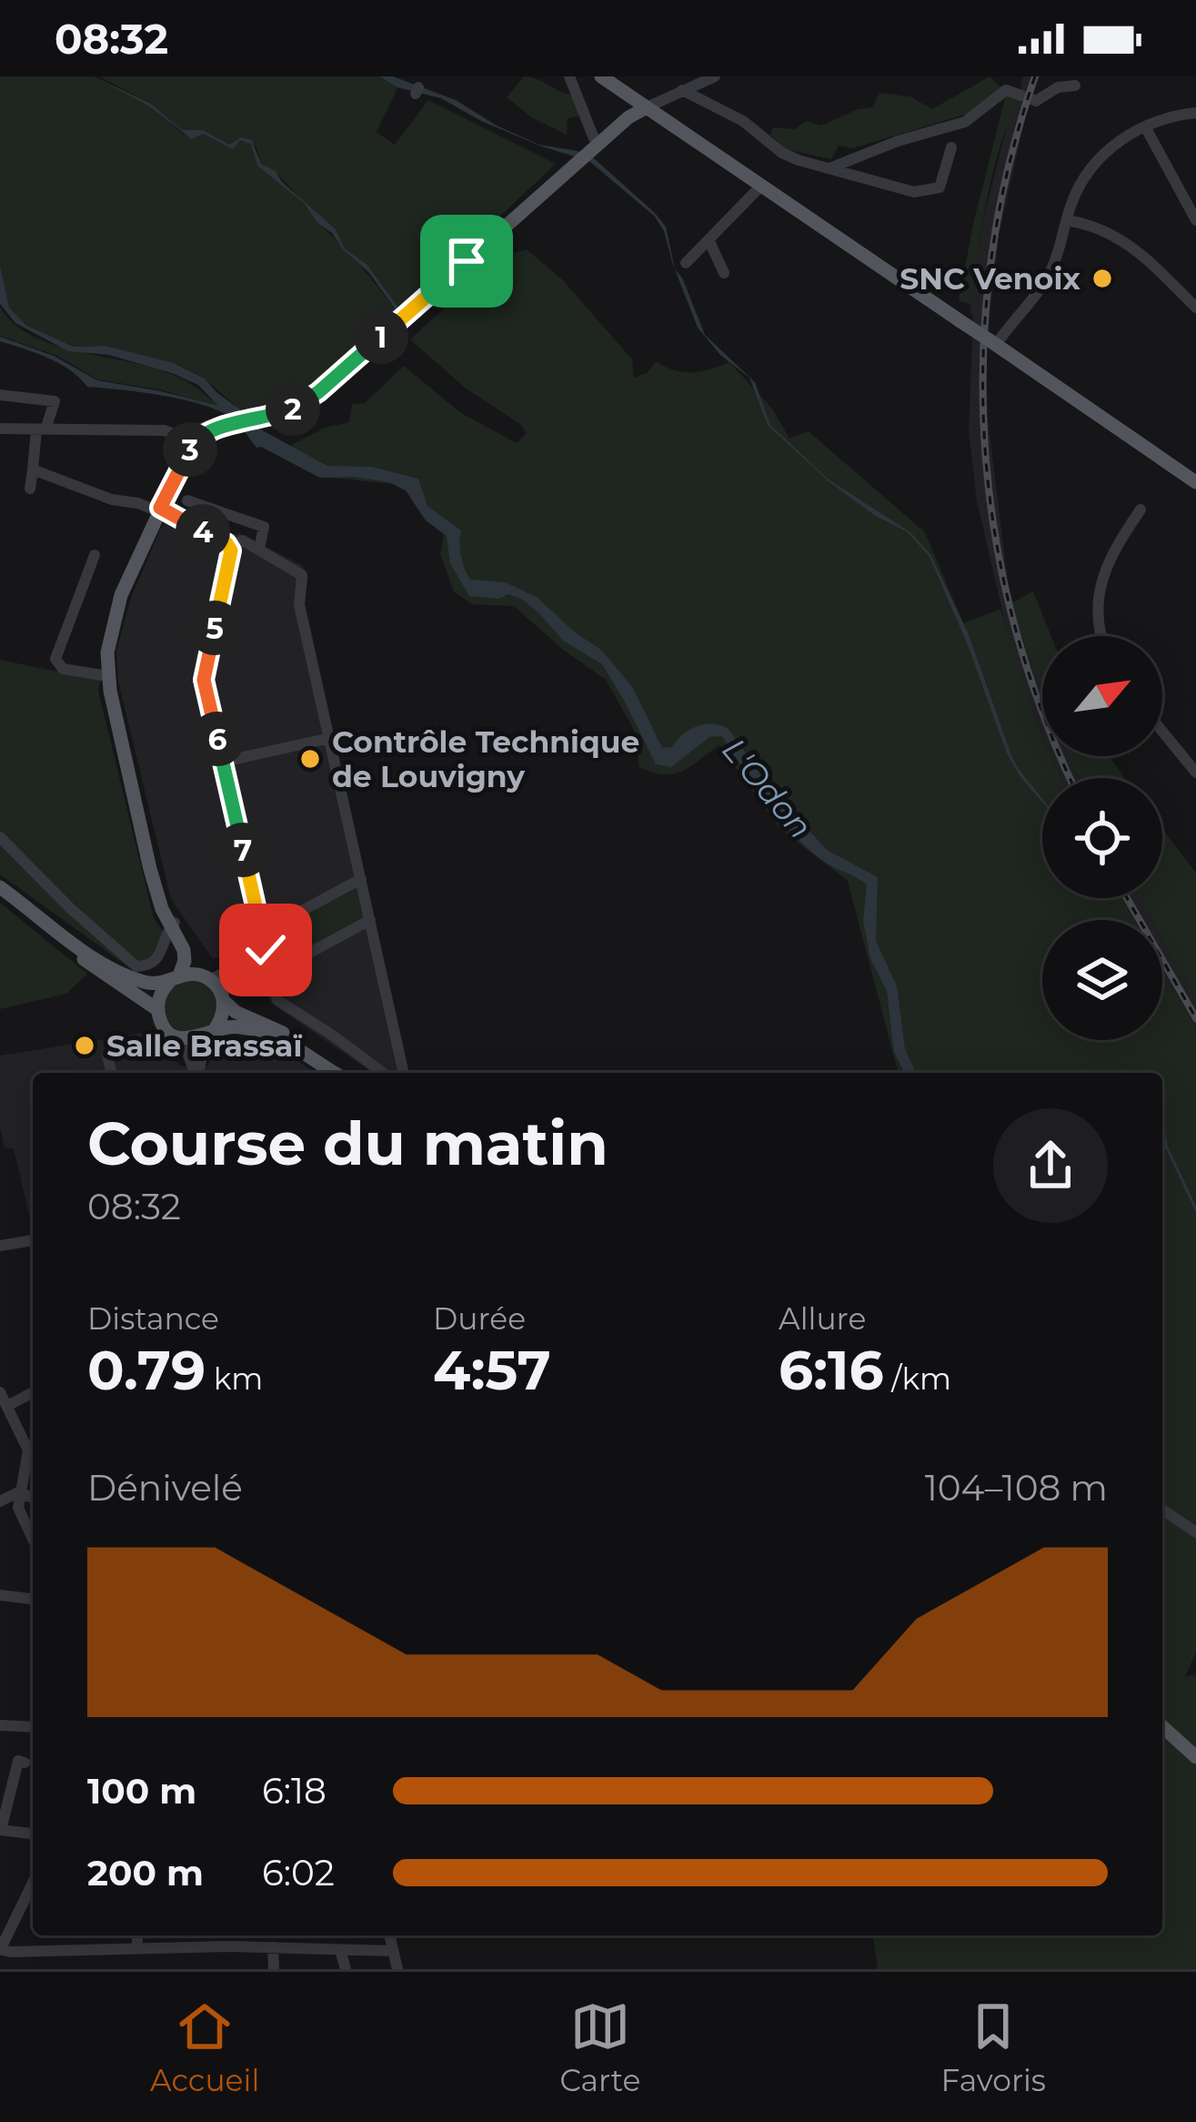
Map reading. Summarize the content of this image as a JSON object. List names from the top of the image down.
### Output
{
  "water": ["L'Odon"],
  "places": ["SNC Venoix", "Contrôle Technique de Louvigny", "Salle Brassaï"],
  "north": "top right",
  "page": {
    "status": "08:32",
    "pins": [
      "1",
      "2",
      "3",
      "4",
      "5",
      "6",
      "7"
    ],
    "heading": ["Course du matin", "08:32"],
    "stats": [
      ["Distance", "0.79 km"],
      ["Durée", "4:57"],
      ["Allure", "6:16 /km"]
    ],
    "chart": ["Dénivelé", "104–108 m"],
    "list": [
      {
        "name": "100 m",
        "note": "6:18"
      },
      {
        "name": "200 m",
        "note": "6:02"
      }
    ],
    "tabs": ["Accueil", "Carte", "Favoris"]
  }
}
